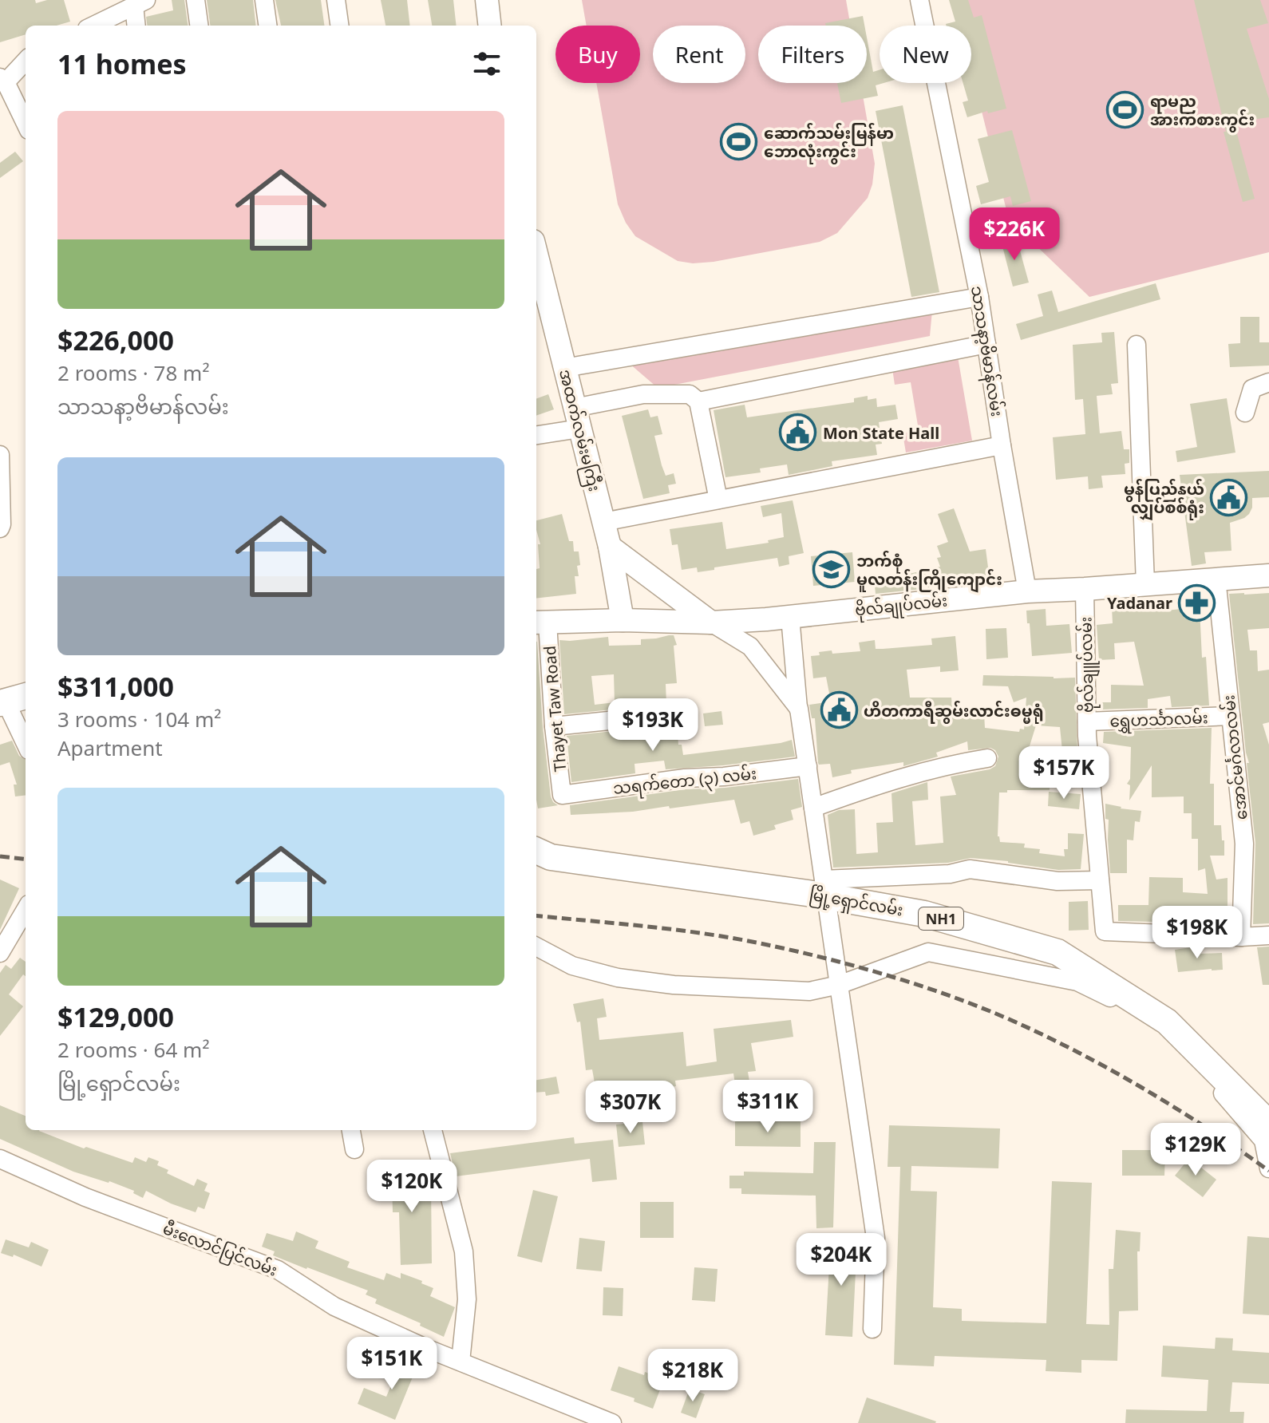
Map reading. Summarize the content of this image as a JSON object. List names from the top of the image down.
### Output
{
  "streets": {
    "highway": ["မြို့ရှောင်လမ်း", "NH1"],
    "main road": ["အထက်လမ်းမကြီး", "ဗိုလ်ချုပ်လမ်း"],
    "street": [
      "သာသနာ့ဗိမာန်လမ်း",
      "ဗိုလ်ချူပ်လမ်း",
      "Thayet Taw Road",
      "ရွှေဟင်္သာလမ်း",
      "အောင်မင်္ဂလာလမ်း",
      "သရက်တော (၃) လမ်း",
      "မီးလောင်ပြင်လမ်း"
    ]
  },
  "crossings": [
    ["သာသနာ့ဗိမာန်လမ်း", "ဗိုလ်ချုပ်လမ်း"],
    ["အထက်လမ်းမကြီး", "ဗိုလ်ချုပ်လမ်း"],
    ["ဗိုလ်ချုပ်လမ်း", "ဗိုလ်ချူပ်လမ်း"],
    ["ဗိုလ်ချုပ်လမ်း", "Thayet Taw Road"],
    ["ဗိုလ်ချုပ်လမ်း", "အောင်မင်္ဂလာလမ်း"],
    ["ဗိုလ်ချူပ်လမ်း", "ရွှေဟင်္သာလမ်း"],
    ["ဗိုလ်ချူပ်လမ်း", "အောင်မင်္ဂလာလမ်း"],
    ["Thayet Taw Road", "သရက်တော (၃) လမ်း"],
    ["ရွှေဟင်္သာလမ်း", "အောင်မင်္ဂလာလမ်း"]
  ],
  "places": {
    "sports": ["ရာမည အားကစားကွင်း", "ဆောက်သမ်းမြန်မာ ဘောလုံးကွင်း"],
    "public building": ["Mon State Hall", "မွန်ပြည်နယ် လျှပ်စစ်ရုံး", "ဟိတကာရီဆွမ်းလာင်းဓမ္မရုံ"],
    "school or university": ["ဘက်စုံ မူလတန်းကြိုကျောင်း"],
    "pharmacy": ["Yadanar"]
  },
  "page": {
    "chip": [
      "Buy",
      "Rent",
      "Filters",
      "New"
    ],
    "heading": "11 homes",
    "list": [
      {
        "name": "$226,000",
        "note": "2 rooms · 78 m² · သာသနာ့ဗိမာန်လမ်း"
      },
      {
        "name": "$311,000",
        "note": "3 rooms · 104 m² · Apartment"
      },
      {
        "name": "$129,000",
        "note": "2 rooms · 64 m² · မြို့ရှောင်လမ်း"
      }
    ],
    "price": [
      "$226K",
      "$193K",
      "$157K",
      "$198K",
      "$311K",
      "$307K",
      "$129K",
      "$120K",
      "$204K",
      "$151K",
      "$218K"
    ]
  }
}
